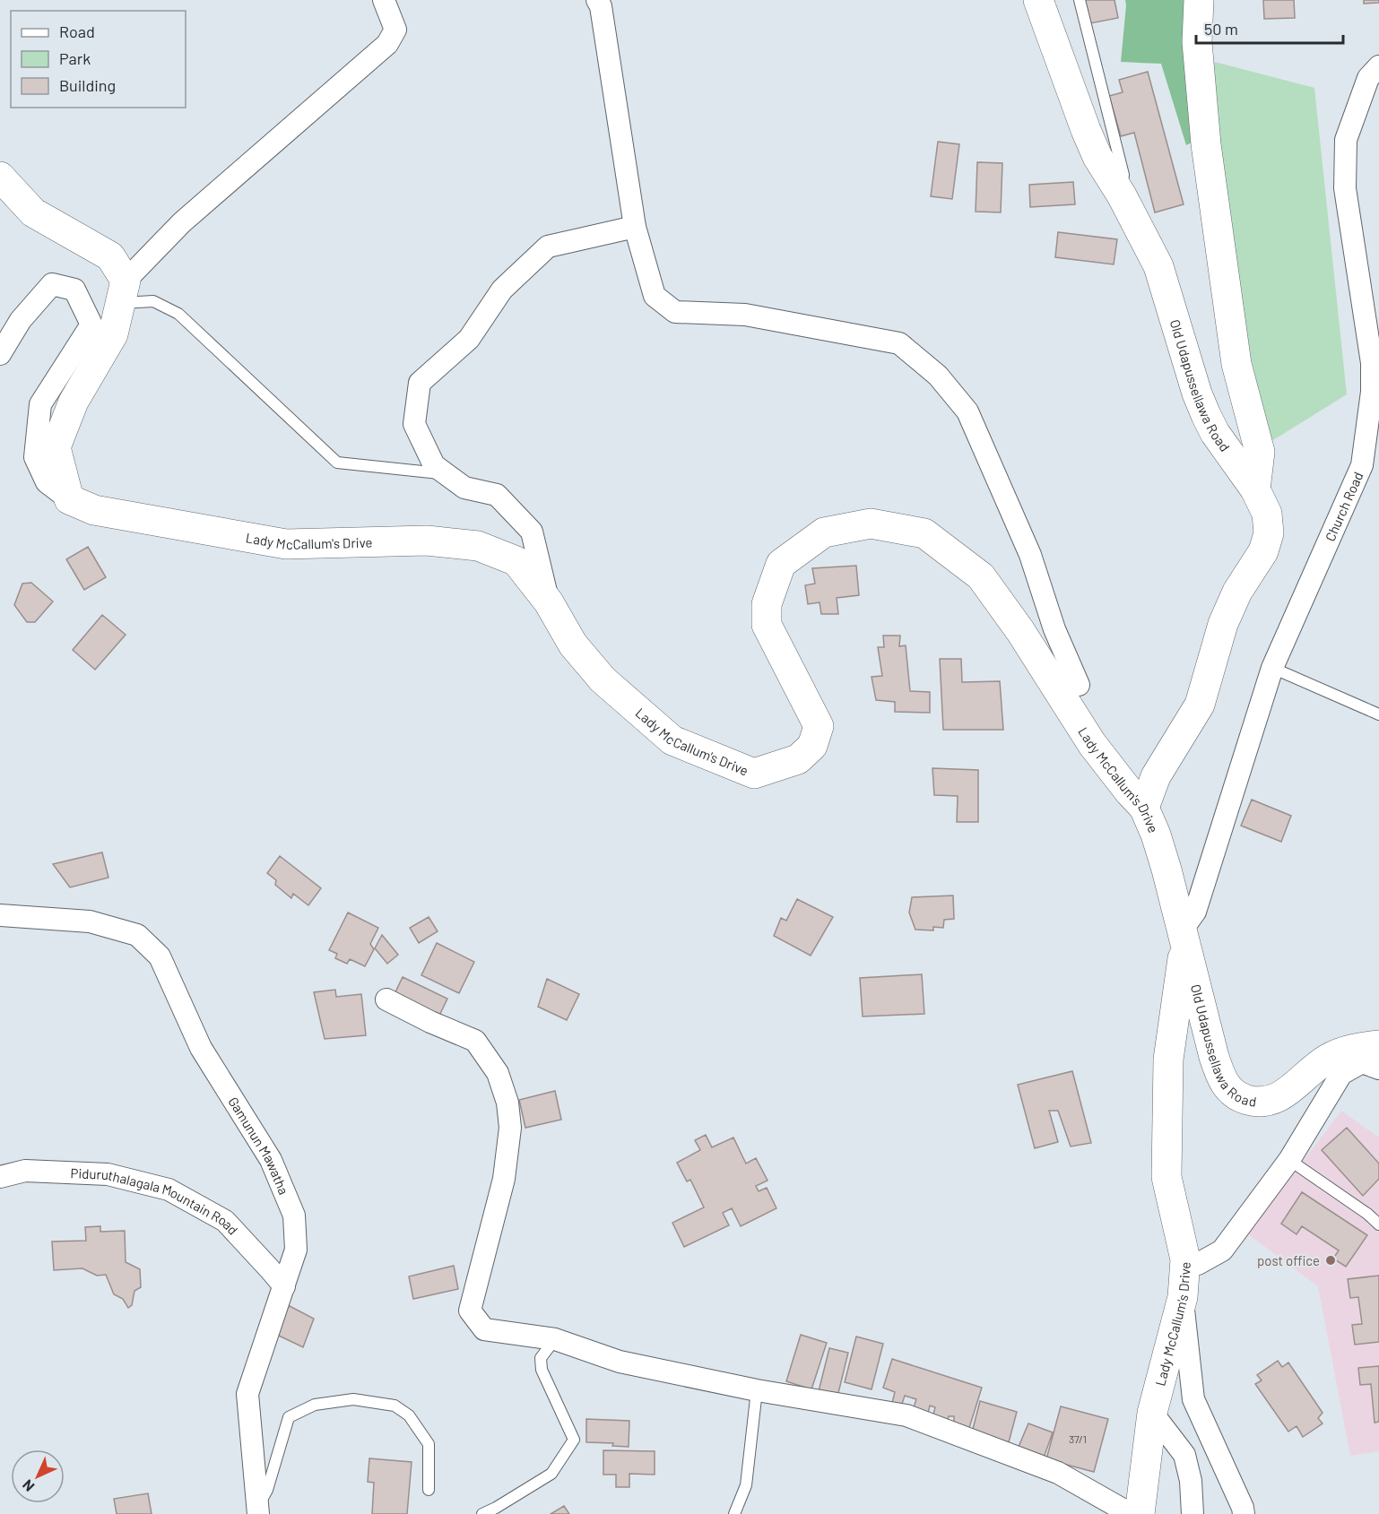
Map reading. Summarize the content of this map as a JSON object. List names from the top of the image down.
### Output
{
  "streets": {
    "main road": ["Old Udapussellawa Road", "Lady McCallum's Drive"],
    "street": ["Church Road", "Gamunun Mawatha", "Piduruthalagala Mountain Road"]
  },
  "crossings": [
    ["Old Udapussellawa Road", "Church Road"],
    ["Old Udapussellawa Road", "Lady McCallum's Drive"],
    ["Church Road", "Lady McCallum's Drive"],
    ["Gamunun Mawatha", "Piduruthalagala Mountain Road"]
  ],
  "places": ["post office"],
  "house_numbers": ["37/1"],
  "legend": ["Road", "Park", "Building"],
  "scale_bar": "50 m",
  "north": "bottom left"
}
